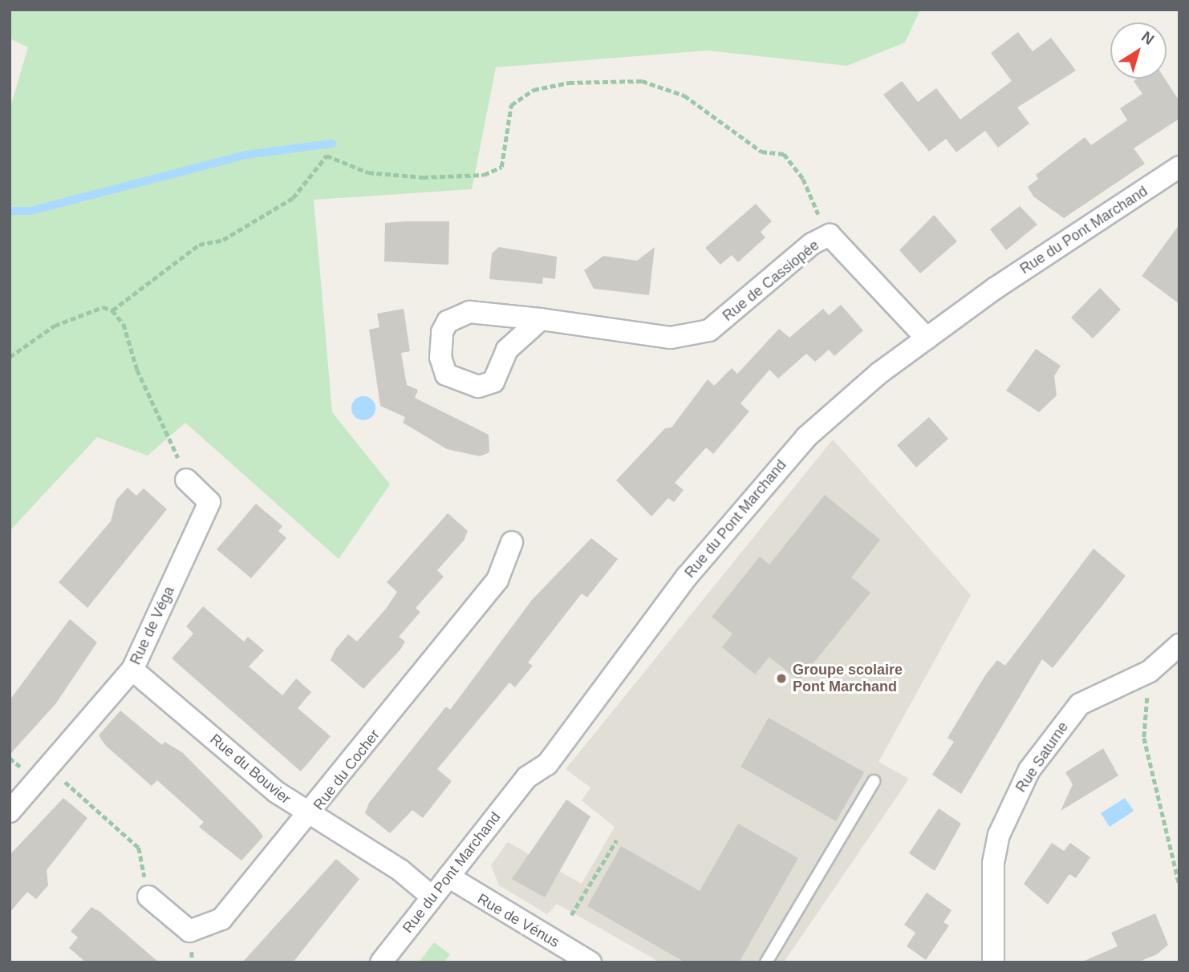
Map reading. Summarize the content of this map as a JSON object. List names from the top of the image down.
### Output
{
  "streets": {
    "street": [
      "Rue du Pont Marchand",
      "Rue de Cassiopée",
      "Rue de Véga",
      "Rue Saturne",
      "Rue du Bouvier",
      "Rue du Cocher",
      "Rue de Vénus"
    ]
  },
  "crossings": [
    ["Rue du Pont Marchand", "Rue de Cassiopée"],
    ["Rue du Pont Marchand", "Rue du Bouvier"],
    ["Rue du Pont Marchand", "Rue de Vénus"],
    ["Rue de Véga", "Rue du Bouvier"],
    ["Rue du Bouvier", "Rue du Cocher"]
  ],
  "places": ["Groupe scolaire Pont Marchand"],
  "north": "top right"
}
